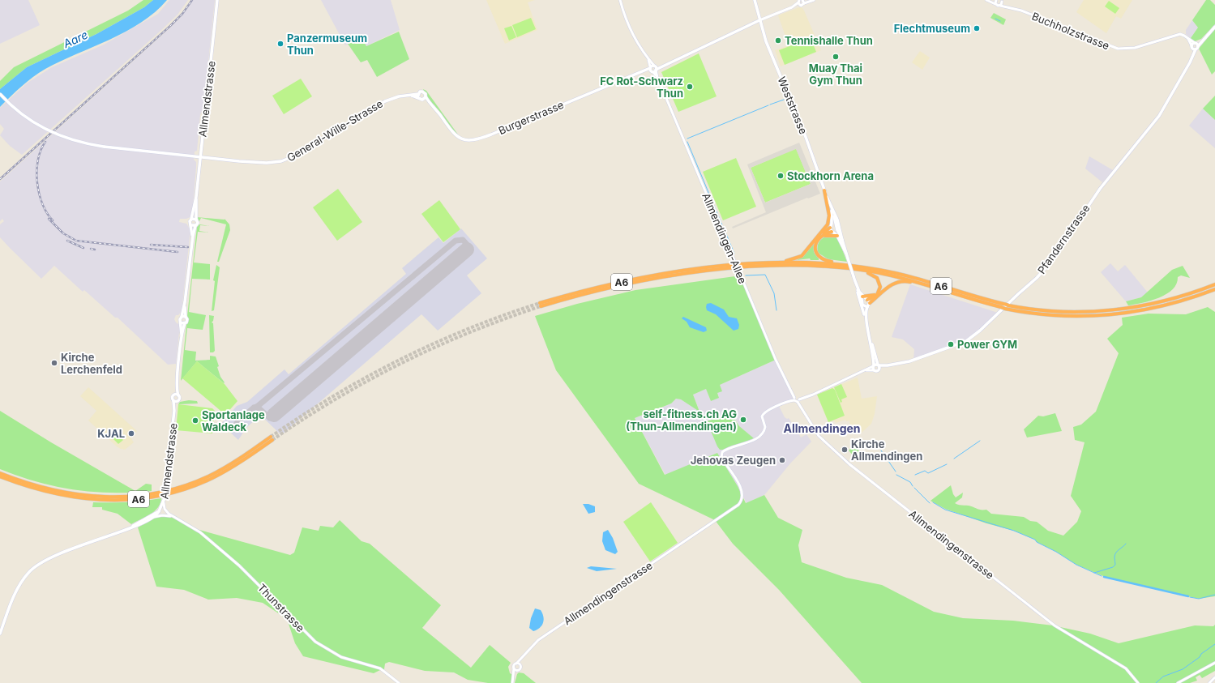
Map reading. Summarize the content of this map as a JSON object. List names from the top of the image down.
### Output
{
  "streets": {
    "highway": ["A6"],
    "main road": [
      "Allmendstrasse",
      "Weststrasse",
      "Burgerstrasse",
      "General-Wille-Strasse",
      "Pfandernstrasse"
    ],
    "street": [
      "Buchholzstrasse",
      "Allmendingen-Allee",
      "Allmendingenstrasse",
      "Thunstrasse"
    ]
  },
  "crossings": [
    ["Allmendstrasse", "General-Wille-Strasse"],
    ["Allmendstrasse", "Thunstrasse"],
    ["Weststrasse", "Burgerstrasse"],
    ["Weststrasse", "Pfandernstrasse"],
    ["Weststrasse", "A6"],
    ["Burgerstrasse", "General-Wille-Strasse"],
    ["Burgerstrasse", "Allmendingen-Allee"],
    ["Allmendingen-Allee", "Allmendingenstrasse"]
  ],
  "districts": ["Allmendingen"],
  "water": ["Aare"],
  "places": [
    "Flechtmuseum",
    "Tennishalle Thun",
    "Panzermuseum Thun",
    "Muay Thai Gym Thun",
    "FC Rot-Schwarz Thun",
    "Stockhorn Arena",
    "Power GYM",
    "Kirche Lerchenfeld",
    "self-fitness.ch AG (Thun-Allmendingen)",
    "Sportanlage Waldeck",
    "KJAL",
    "Kirche Allmendingen",
    "Jehovas Zeugen"
  ]
}
